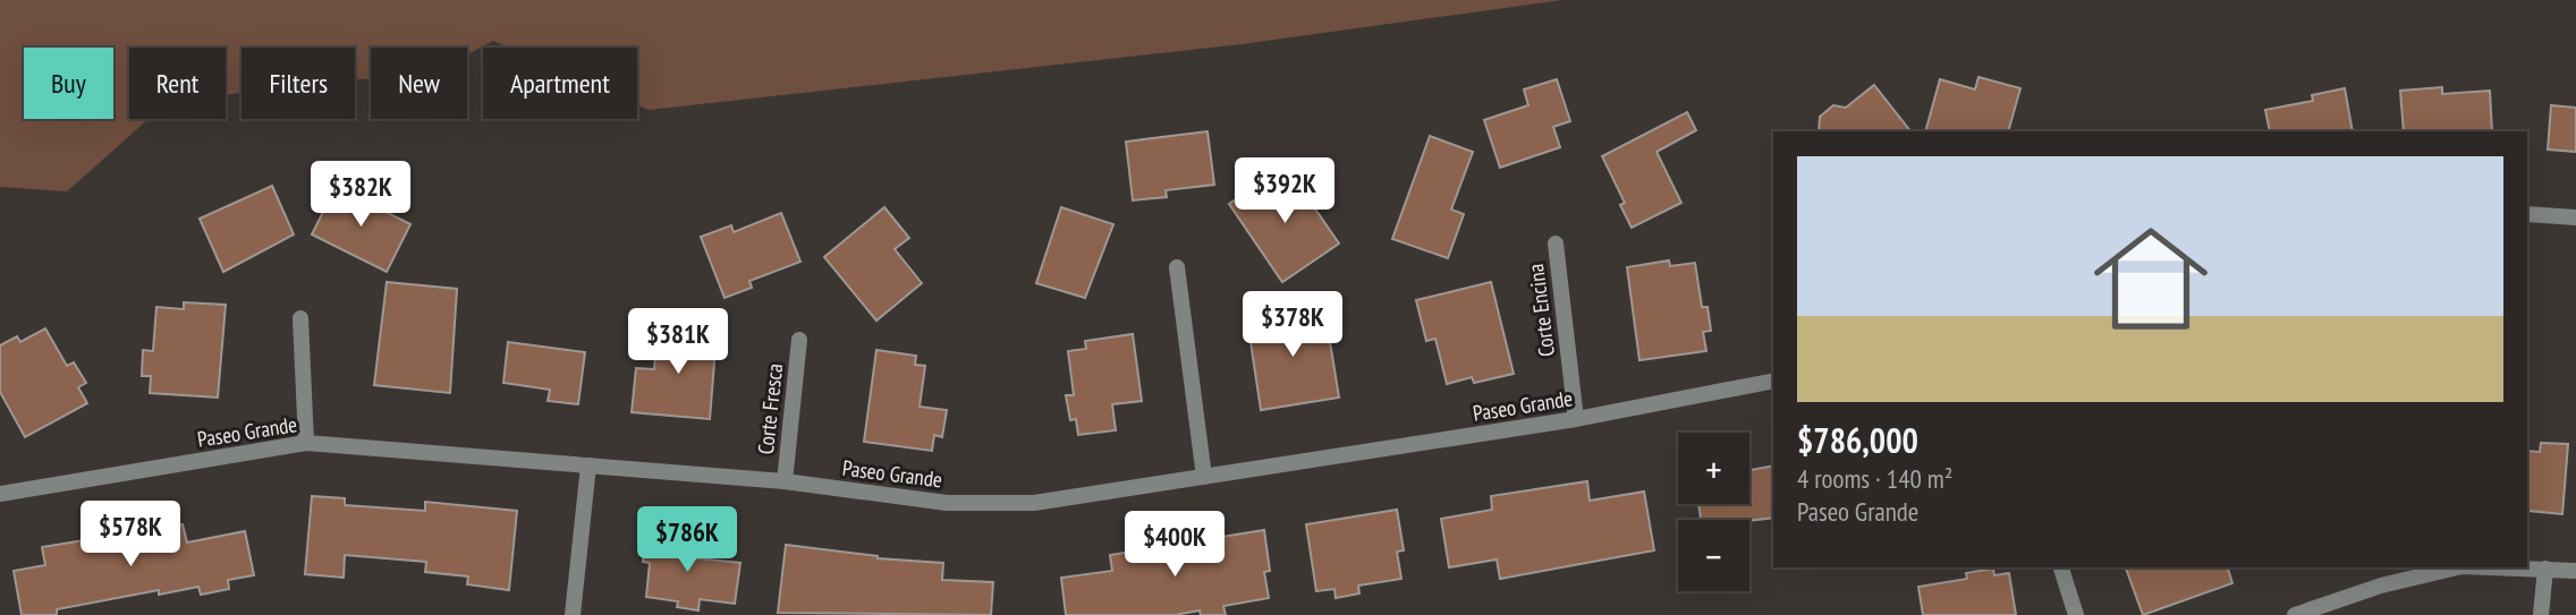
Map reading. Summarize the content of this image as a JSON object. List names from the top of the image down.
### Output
{
  "streets": {
    "street": ["Corte Encina", "Paseo Grande", "Corte Fresca"]
  },
  "crossings": [
    ["Corte Encina", "Paseo Grande"],
    ["Paseo Grande", "Corte Fresca"]
  ],
  "page": {
    "chip": [
      "Buy",
      "Rent",
      "Filters",
      "New",
      "Apartment"
    ],
    "list": [
      {
        "name": "$786,000",
        "note": "4 rooms · 140 m² · Paseo Grande"
      }
    ],
    "price": [
      "$392K",
      "$382K",
      "$378K",
      "$381K",
      "$578K",
      "$786K",
      "$400K"
    ],
    "map_buttons": ["+", "−"]
  }
}
